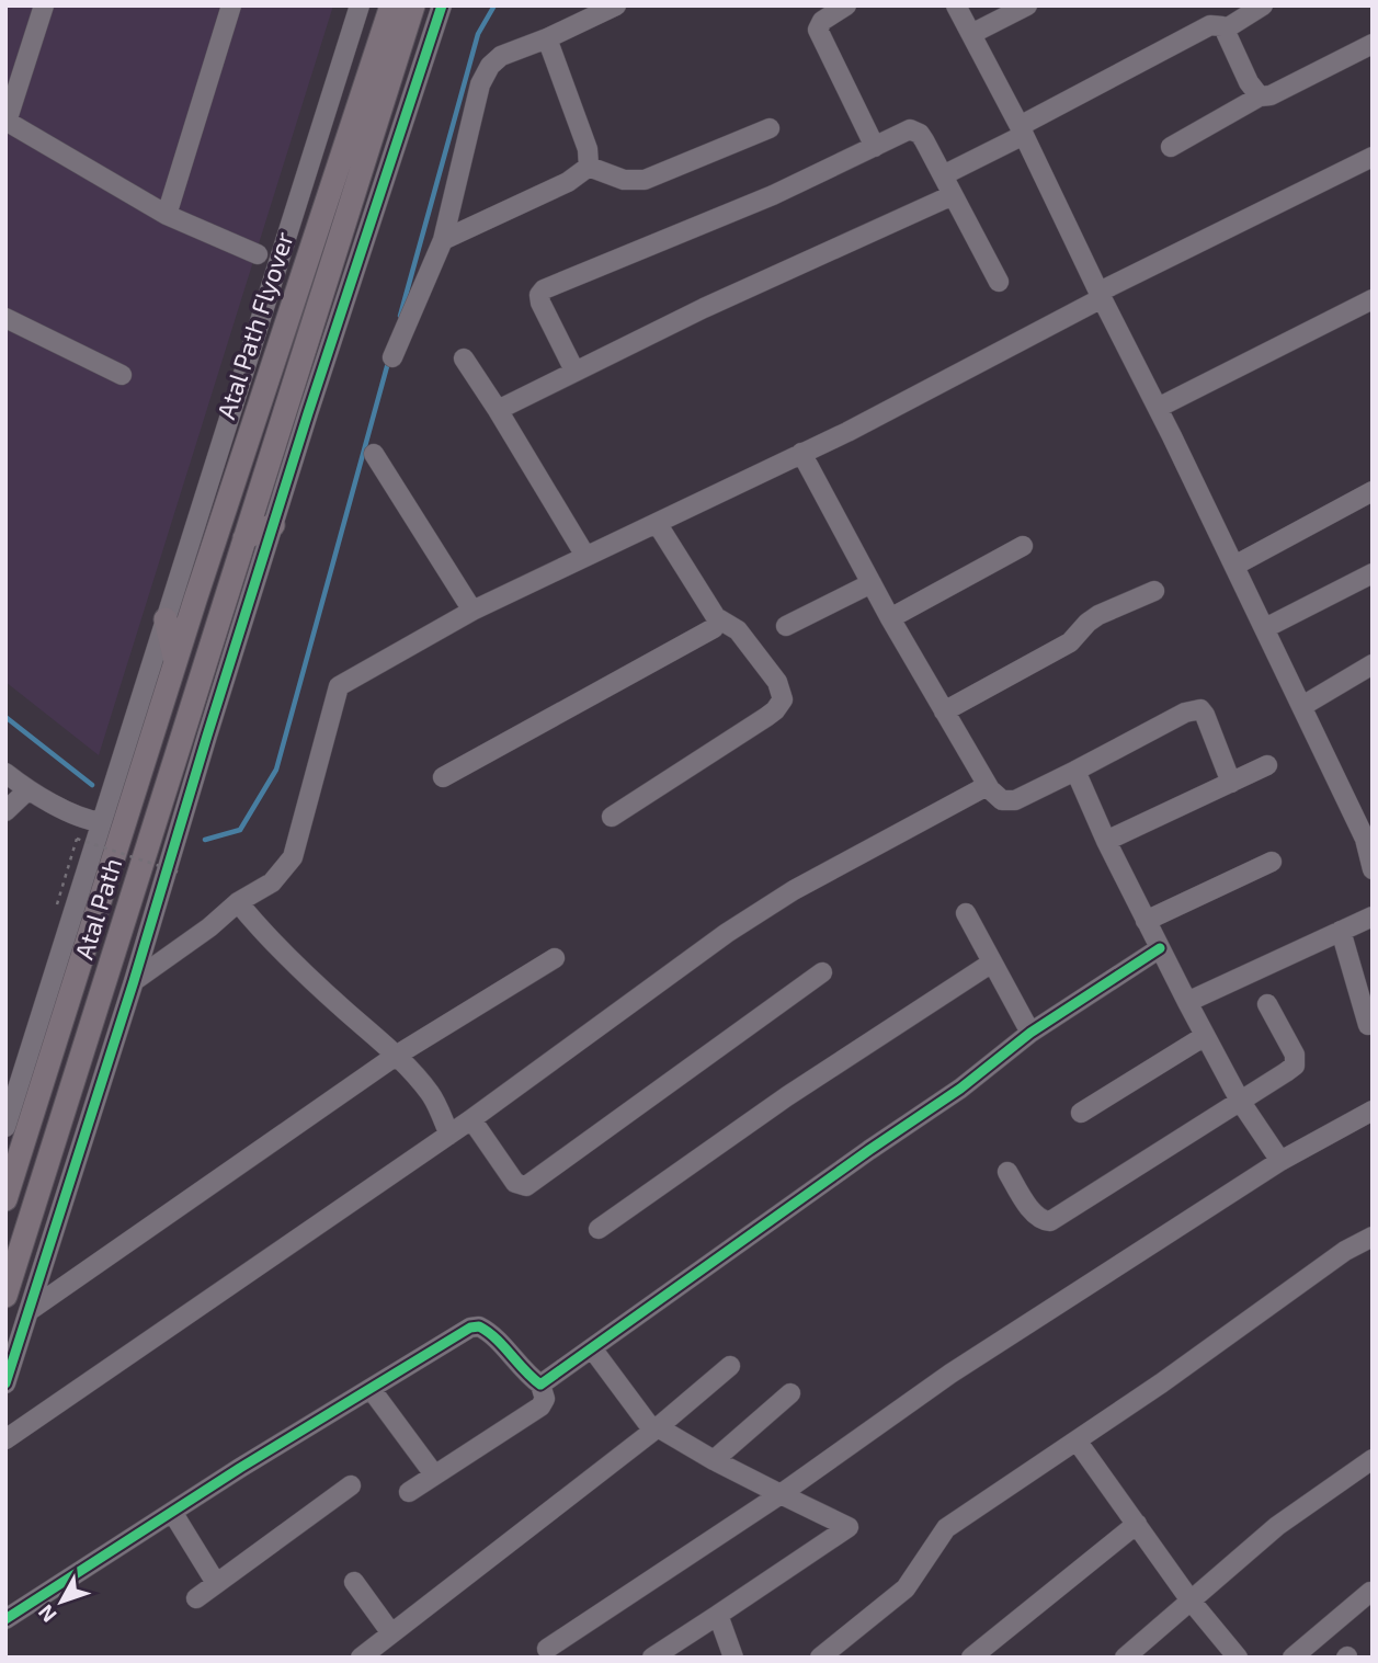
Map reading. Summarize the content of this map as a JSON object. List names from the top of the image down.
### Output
{
  "streets": {
    "main road": ["Atal Path Flyover", "Atal Path"]
  },
  "north": "bottom left"
}
